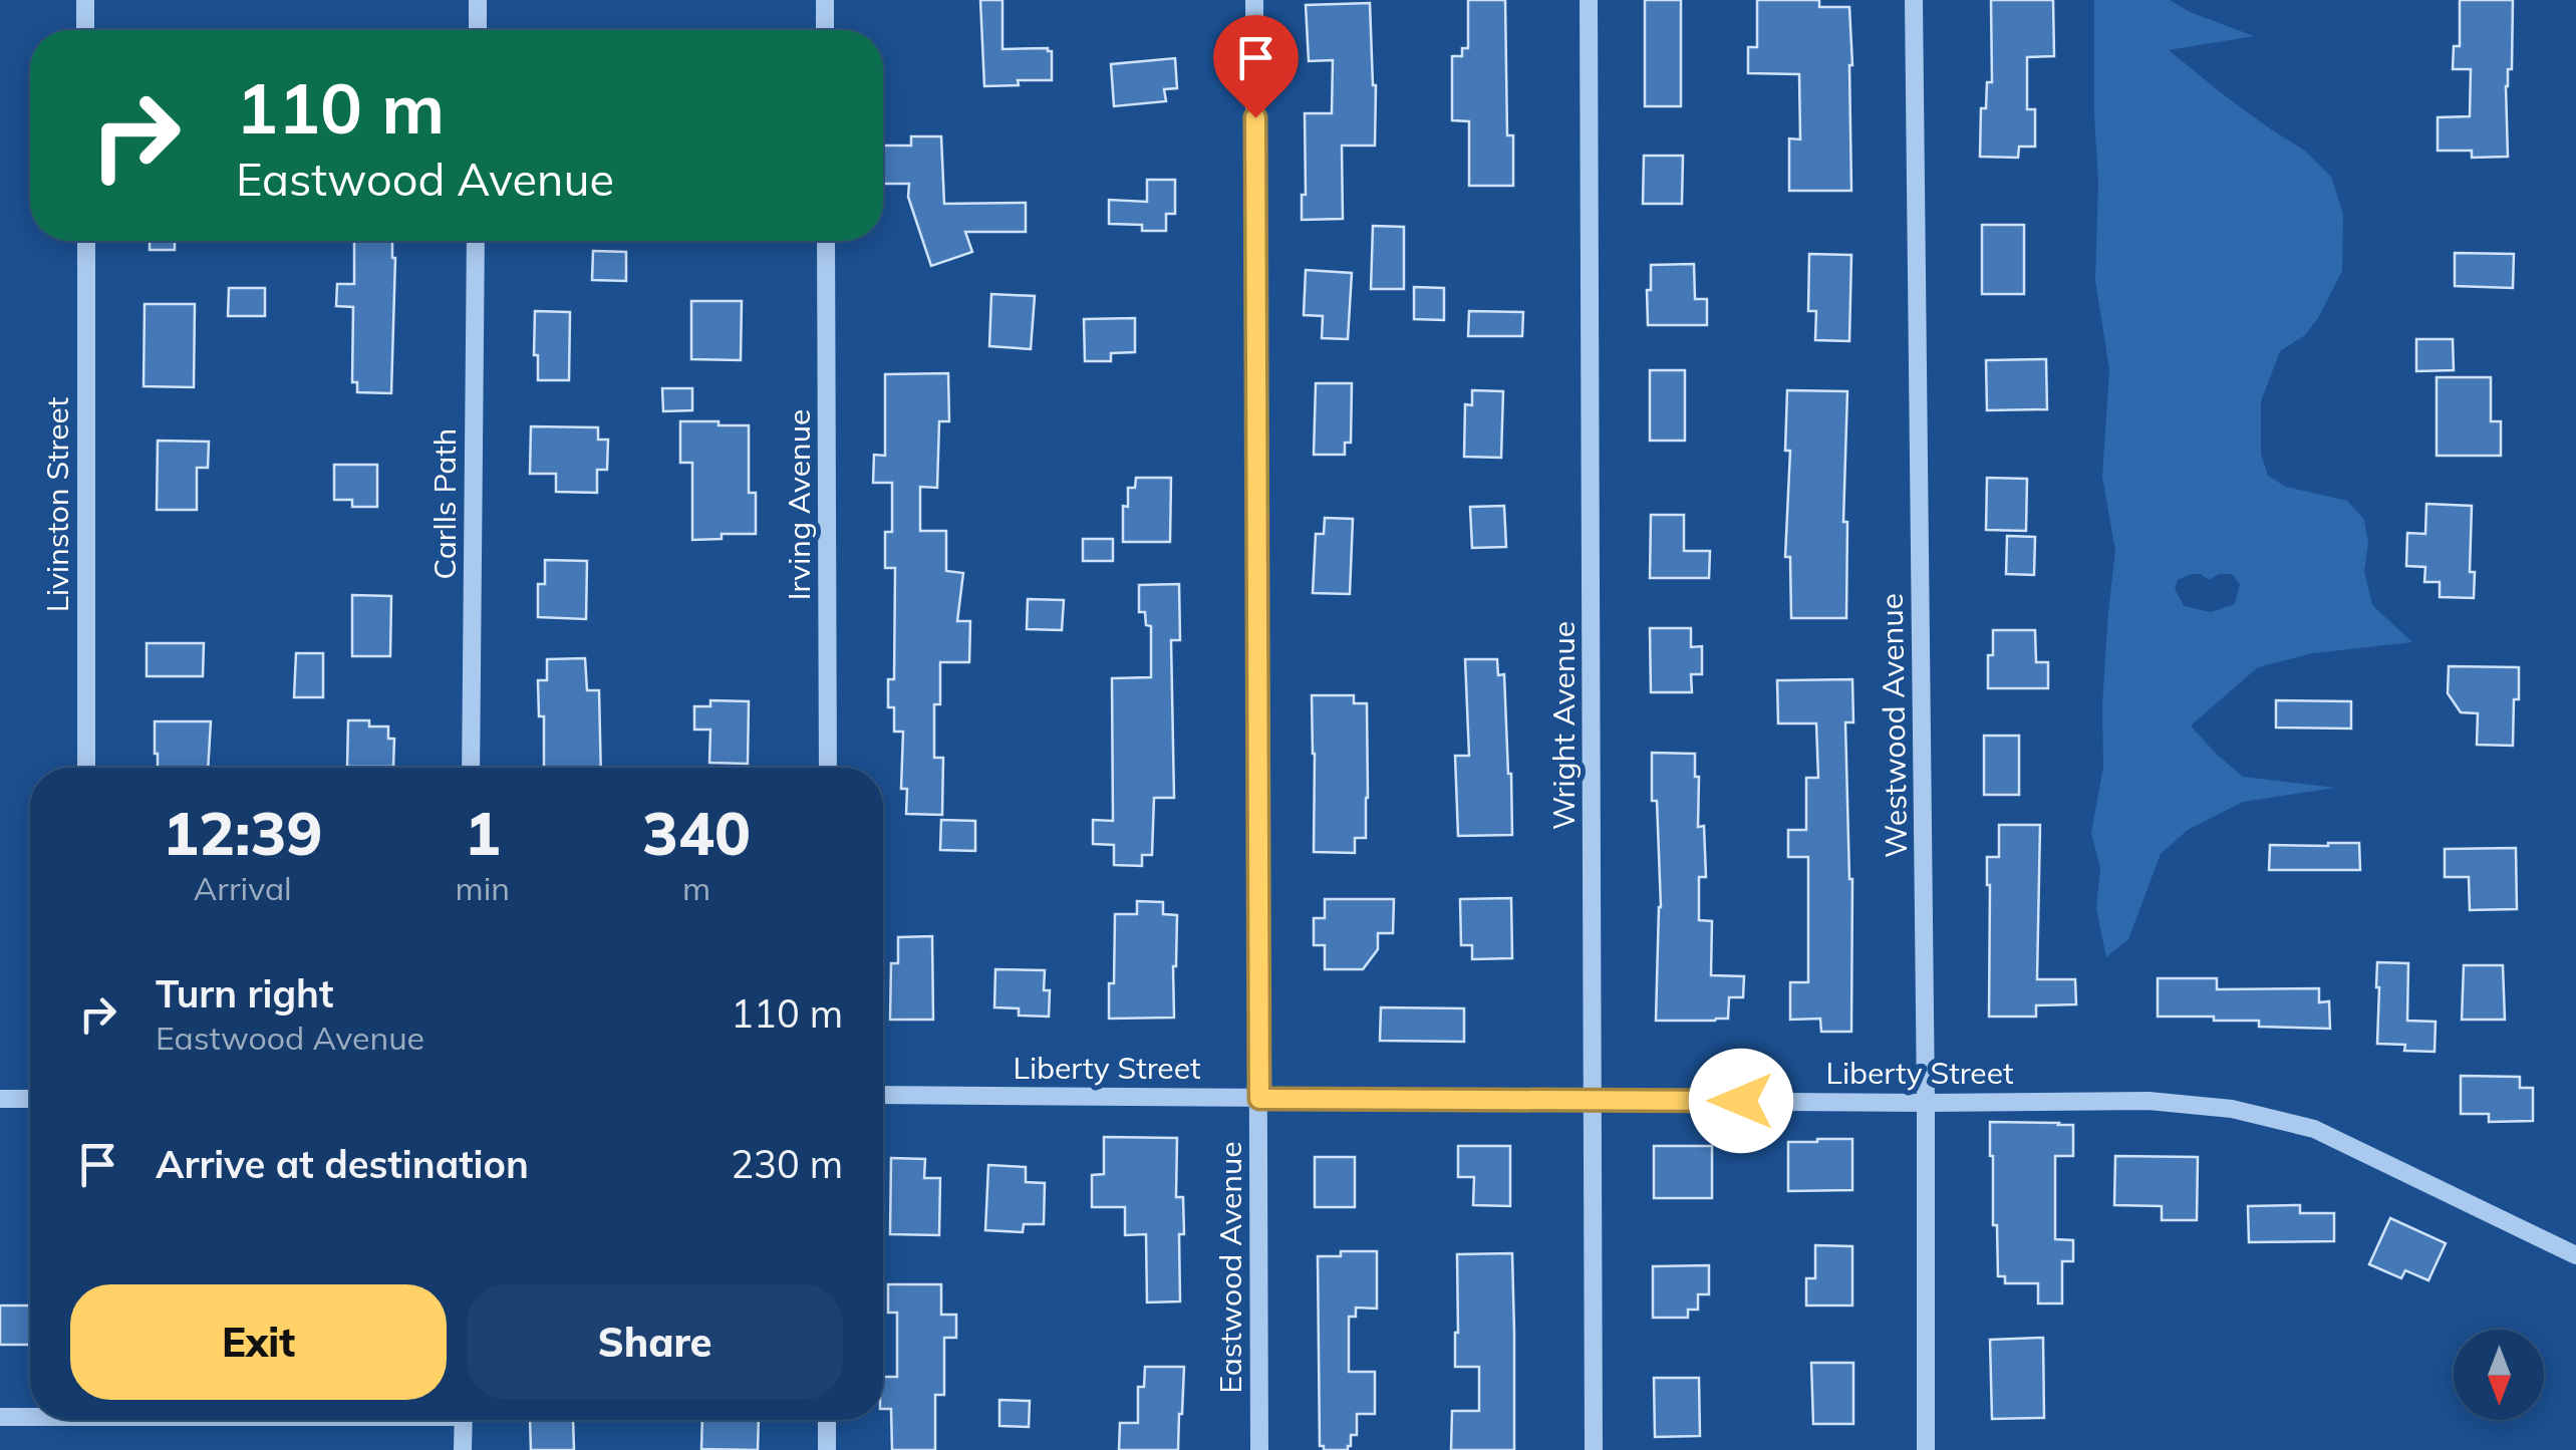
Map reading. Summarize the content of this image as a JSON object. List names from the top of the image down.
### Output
{
  "streets": {
    "street": [
      "Carlls Path",
      "Livinston Street",
      "Irving Avenue",
      "Wright Avenue",
      "Westwood Avenue",
      "Liberty Street",
      "Eastwood Avenue"
    ]
  },
  "crossings": [
    ["Wright Avenue", "Liberty Street"],
    ["Westwood Avenue", "Liberty Street"],
    ["Liberty Street", "Eastwood Avenue"]
  ],
  "north": "bottom",
  "page": {
    "turn": ["110 m", "Eastwood Avenue"],
    "eta": [
      "12:39",
      "Arrival",
      "1",
      "min",
      "340",
      "m"
    ],
    "list": [
      {
        "name": "Turn right",
        "note": "Eastwood Avenue",
        "value": "110 m"
      },
      {
        "name": "Arrive at destination",
        "value": "230 m"
      }
    ],
    "buttons": ["Exit", "Share"]
  }
}
